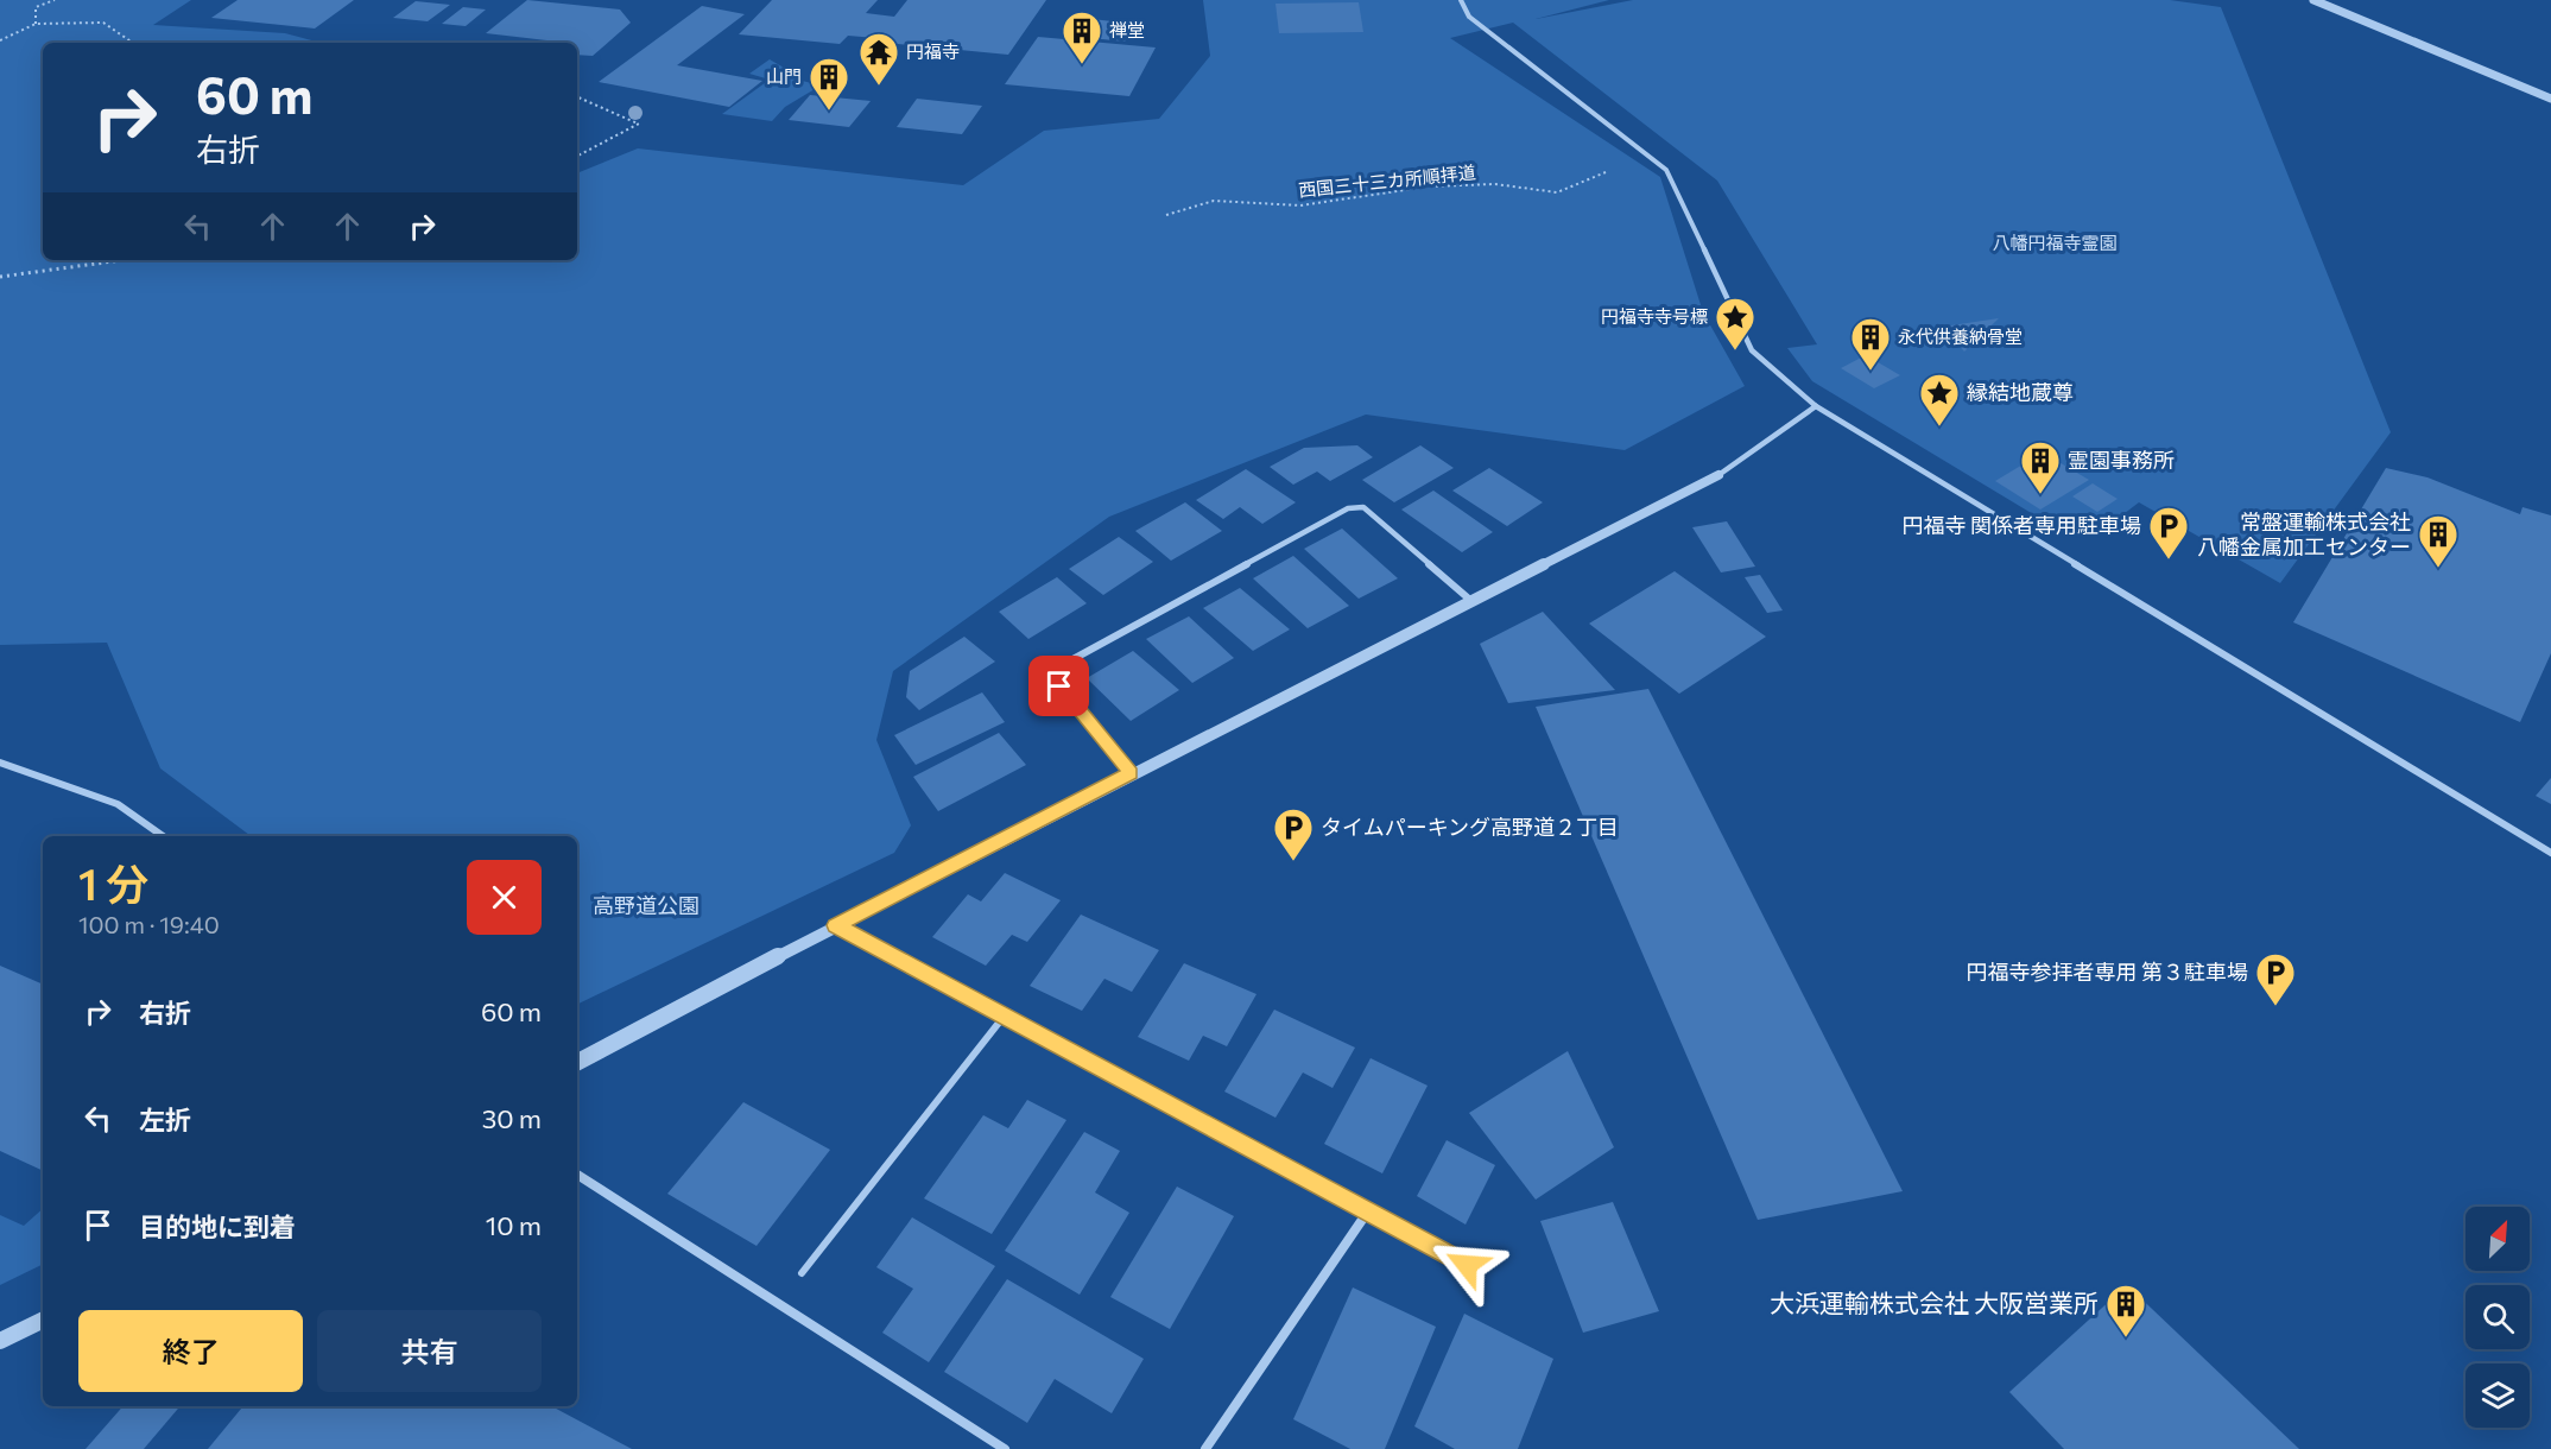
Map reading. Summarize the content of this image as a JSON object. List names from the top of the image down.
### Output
{
  "streets": {
    "path": ["西国三十三カ所順拝道"]
  },
  "parks": ["八幡円福寺霊園", "高野道公園"],
  "places": {
    "building": [
      "禅堂",
      "山門",
      "永代供養納骨堂",
      "霊園事務所",
      "常盤運輸株式会社 八幡金属加工センター",
      "大浜運輸株式会社 大阪営業所"
    ],
    "temple": ["円福寺"],
    "place": ["円福寺寺号標", "縁結地蔵尊"],
    "parking": ["円福寺 関係者専用駐車場", "タイムパーキング高野道２丁目", "円福寺参拝者専用 第３駐車場"]
  },
  "north": "top right",
  "page": {
    "turn": ["60 m", "右折"],
    "heading": ["1 分", "100 m · 19:40"],
    "list": [
      {
        "name": "右折",
        "value": "60 m"
      },
      {
        "name": "左折",
        "value": "30 m"
      },
      {
        "name": "目的地に到着",
        "value": "10 m"
      }
    ],
    "buttons": ["終了", "共有"]
  }
}
